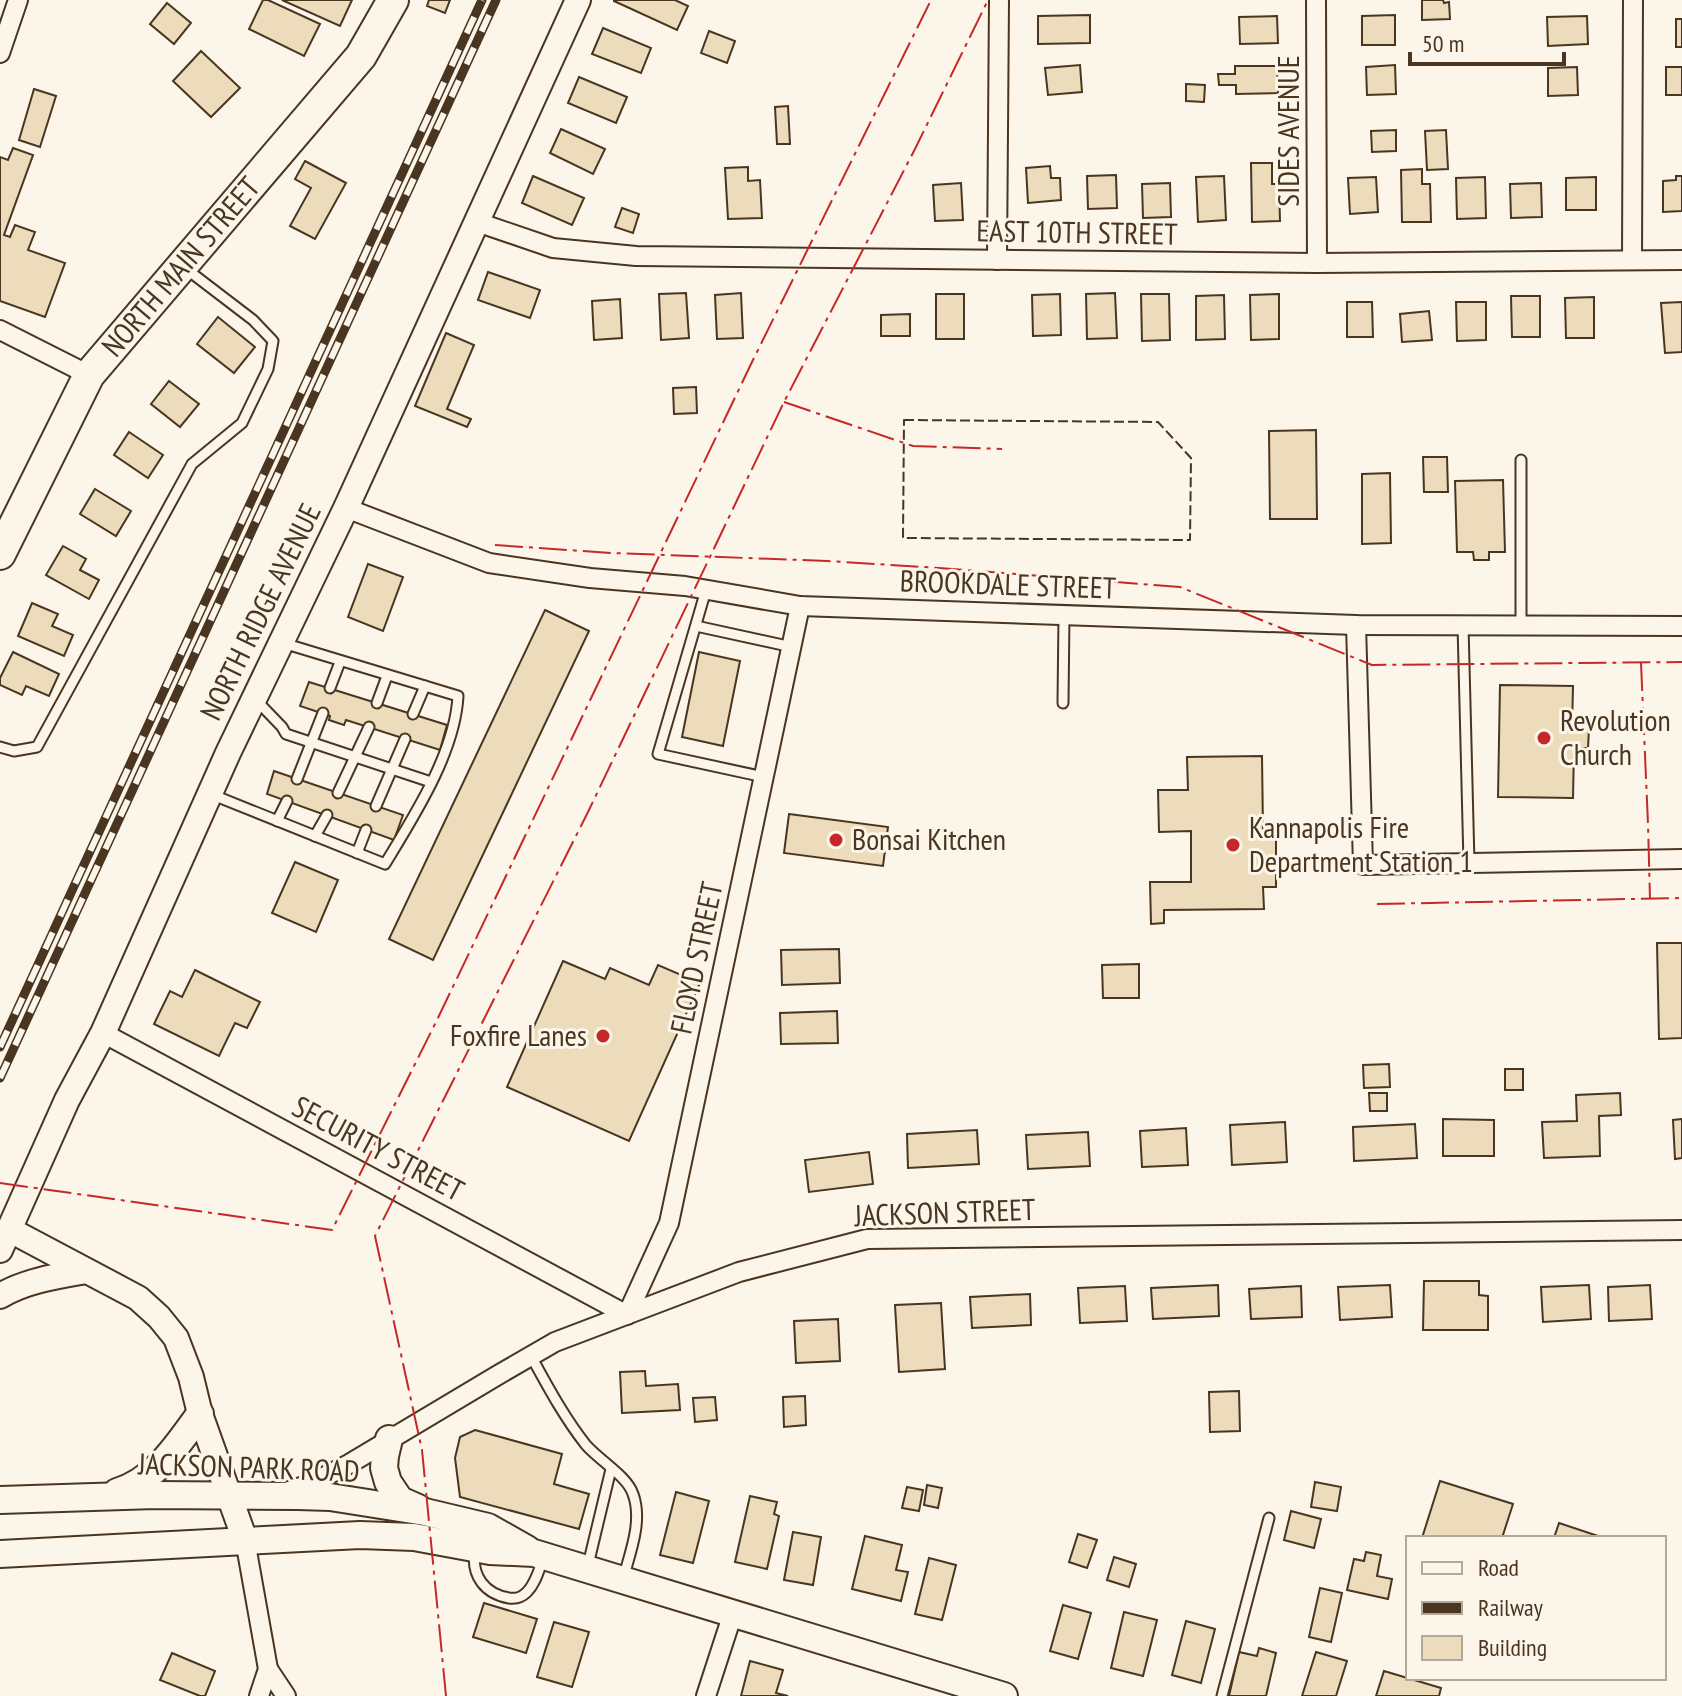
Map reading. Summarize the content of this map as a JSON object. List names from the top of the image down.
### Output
{
  "streets": {
    "main road": ["NORTH MAIN STREET", "JACKSON PARK ROAD"],
    "street": [
      "SIDES AVENUE",
      "EAST 10TH STREET",
      "BROOKDALE STREET",
      "NORTH RIDGE AVENUE",
      "FLOYD STREET",
      "SECURITY STREET",
      "JACKSON STREET"
    ]
  },
  "crossings": [
    ["SIDES AVENUE", "EAST 10TH STREET"],
    ["EAST 10TH STREET", "NORTH RIDGE AVENUE"],
    ["BROOKDALE STREET", "NORTH RIDGE AVENUE"],
    ["BROOKDALE STREET", "FLOYD STREET"],
    ["NORTH RIDGE AVENUE", "SECURITY STREET"],
    ["FLOYD STREET", "SECURITY STREET"],
    ["FLOYD STREET", "JACKSON STREET"],
    ["SECURITY STREET", "JACKSON STREET"],
    ["JACKSON STREET", "JACKSON PARK ROAD"]
  ],
  "places": [
    "Revolution Church",
    "Bonsai Kitchen",
    "Kannapolis Fire Department Station 1",
    "Foxfire Lanes"
  ],
  "legend": ["Road", "Railway", "Building"],
  "scale_bar": "50 m"
}
